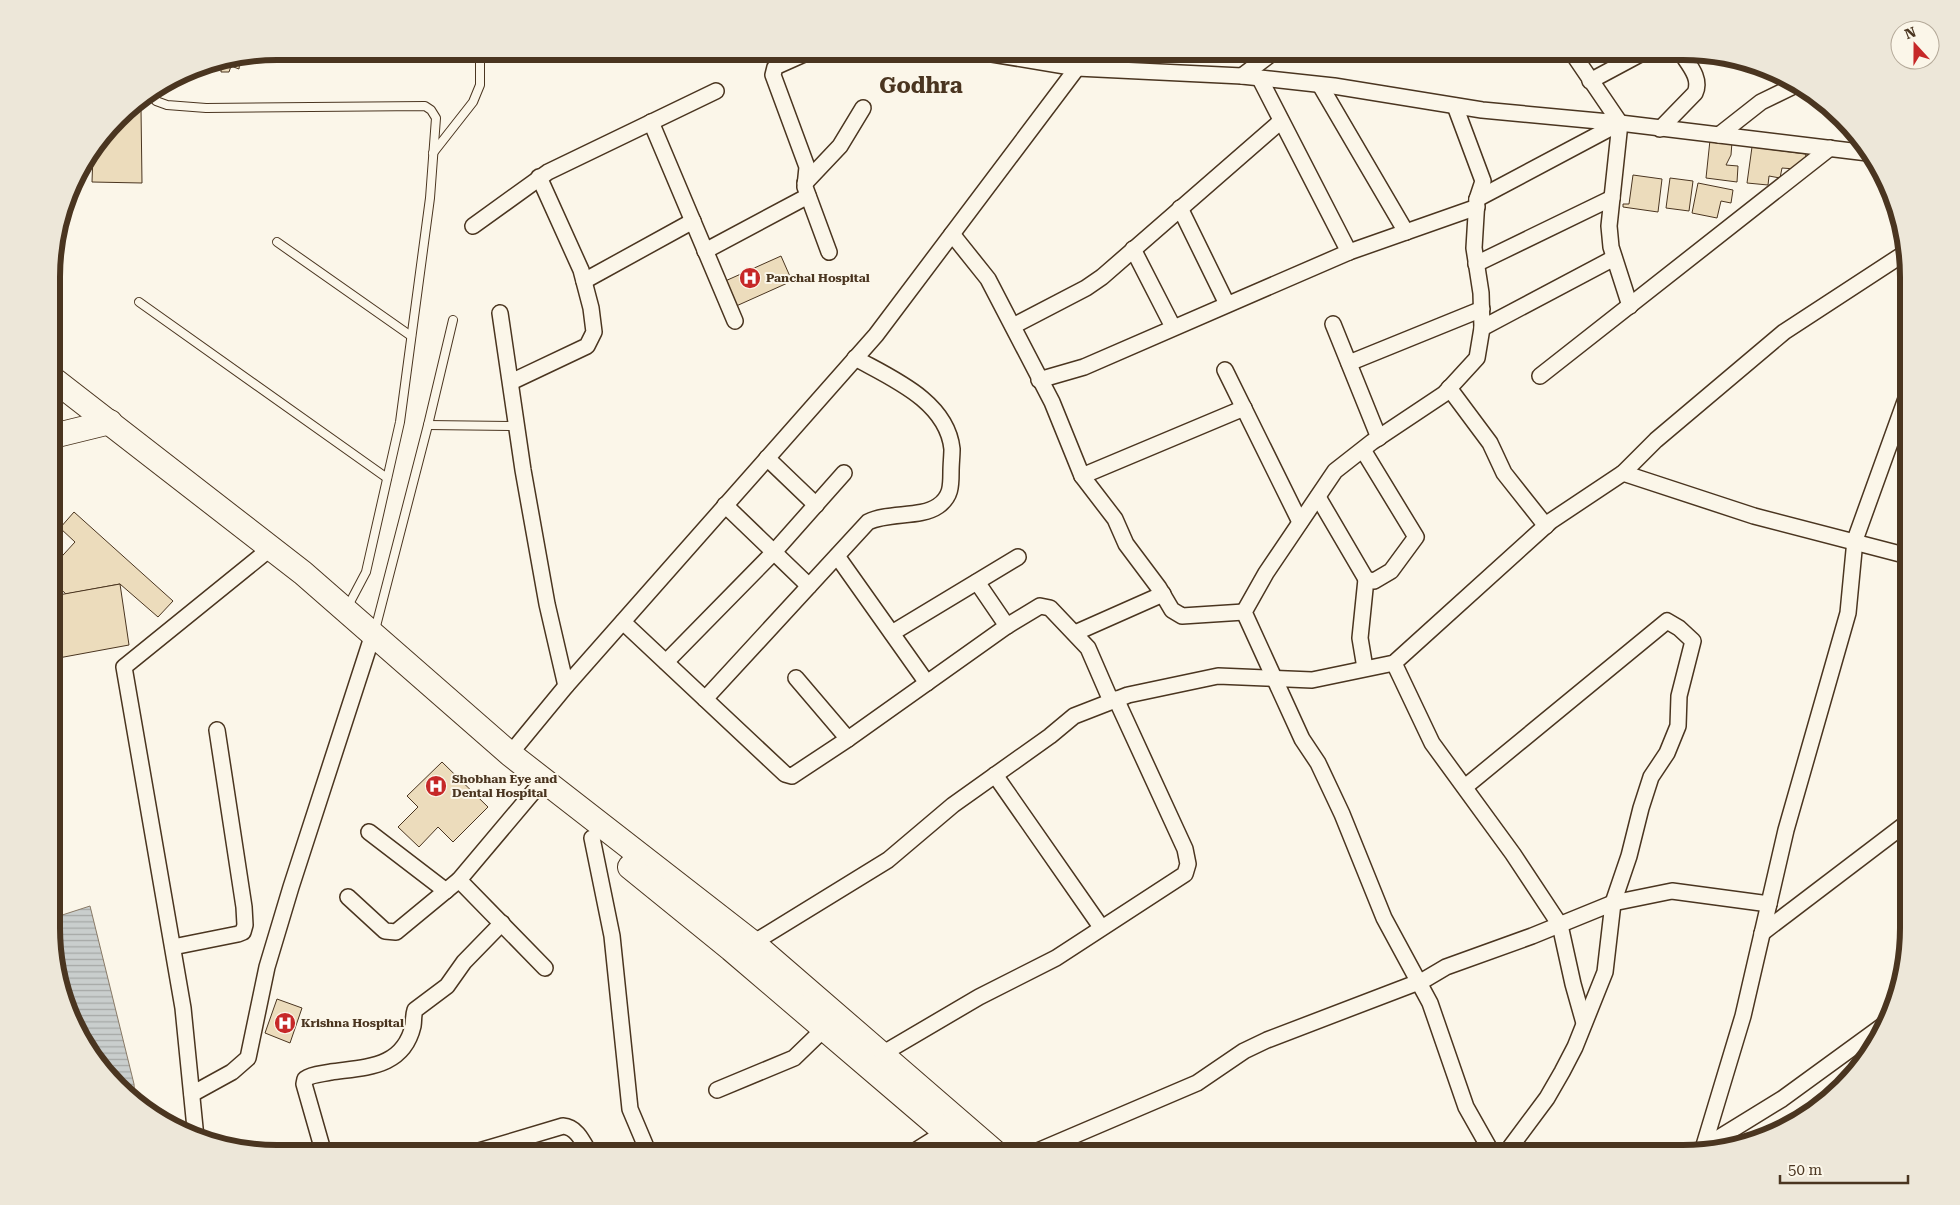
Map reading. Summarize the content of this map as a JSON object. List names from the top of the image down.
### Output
{
  "districts": ["Godhra"],
  "places": {
    "hospital": ["Panchal Hospital", "Shobhan Eye and Dental Hospital", "Krishna Hospital"]
  },
  "scale_bar": "50 m",
  "north": "top"
}
